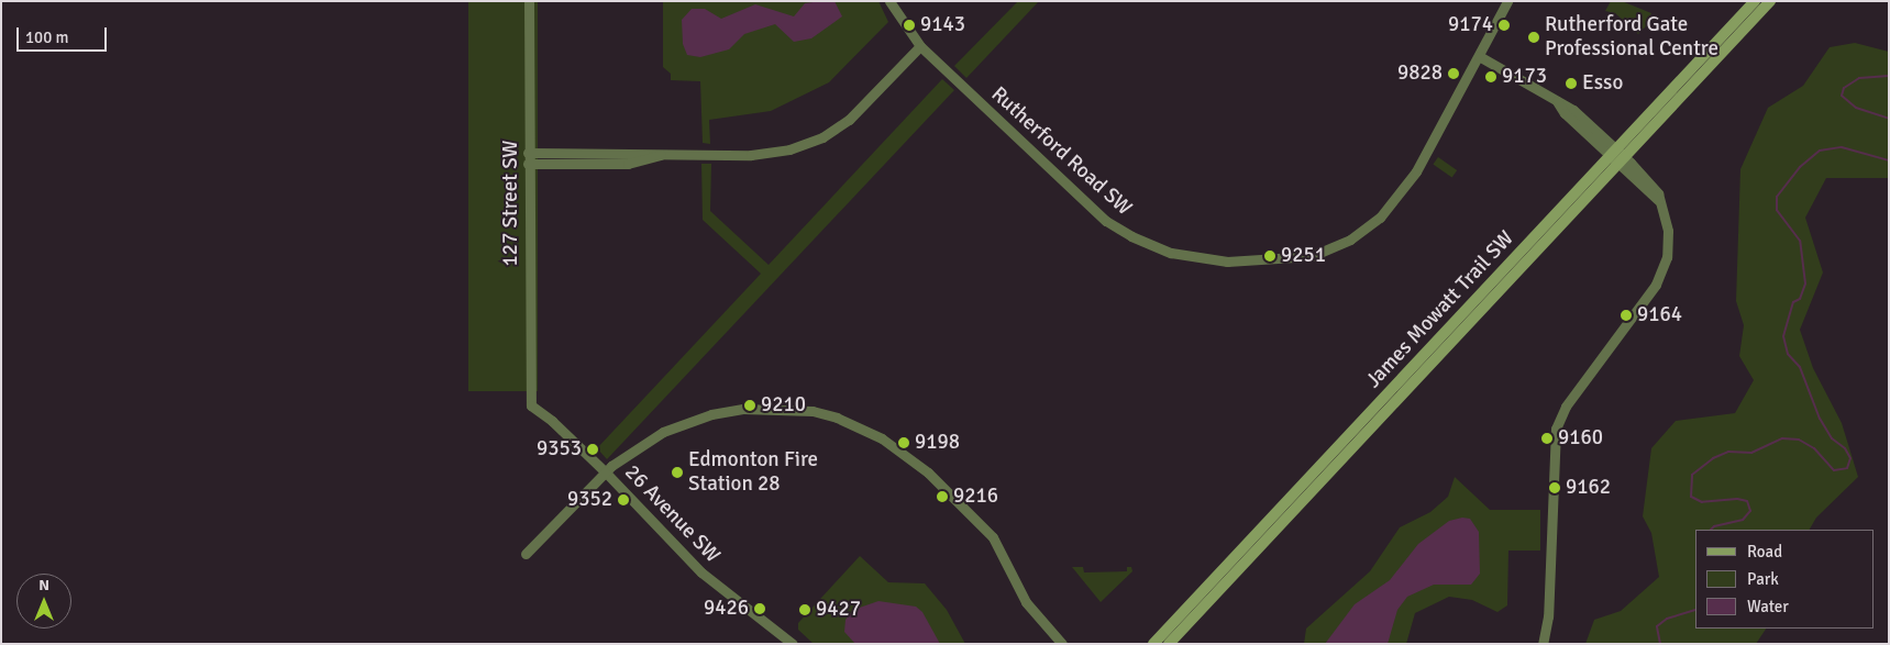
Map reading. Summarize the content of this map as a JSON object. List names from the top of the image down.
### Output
{
  "streets": {
    "main road": ["James Mowatt Trail SW"],
    "street": ["Rutherford Road SW", "127 Street SW", "26 Avenue SW"]
  },
  "crossings": [
    ["127 Street SW", "26 Avenue SW"]
  ],
  "places": [
    "9143",
    "9174",
    "Rutherford Gate Professional Centre",
    "9828",
    "9173",
    "Esso",
    "9251",
    "9164",
    "9210",
    "9160",
    "9198",
    "9353",
    "Edmonton Fire Station 28",
    "9162",
    "9216",
    "9352",
    "9426",
    "9427"
  ],
  "legend": ["Road", "Park", "Water"],
  "scale_bar": "100 m",
  "north": "top"
}
